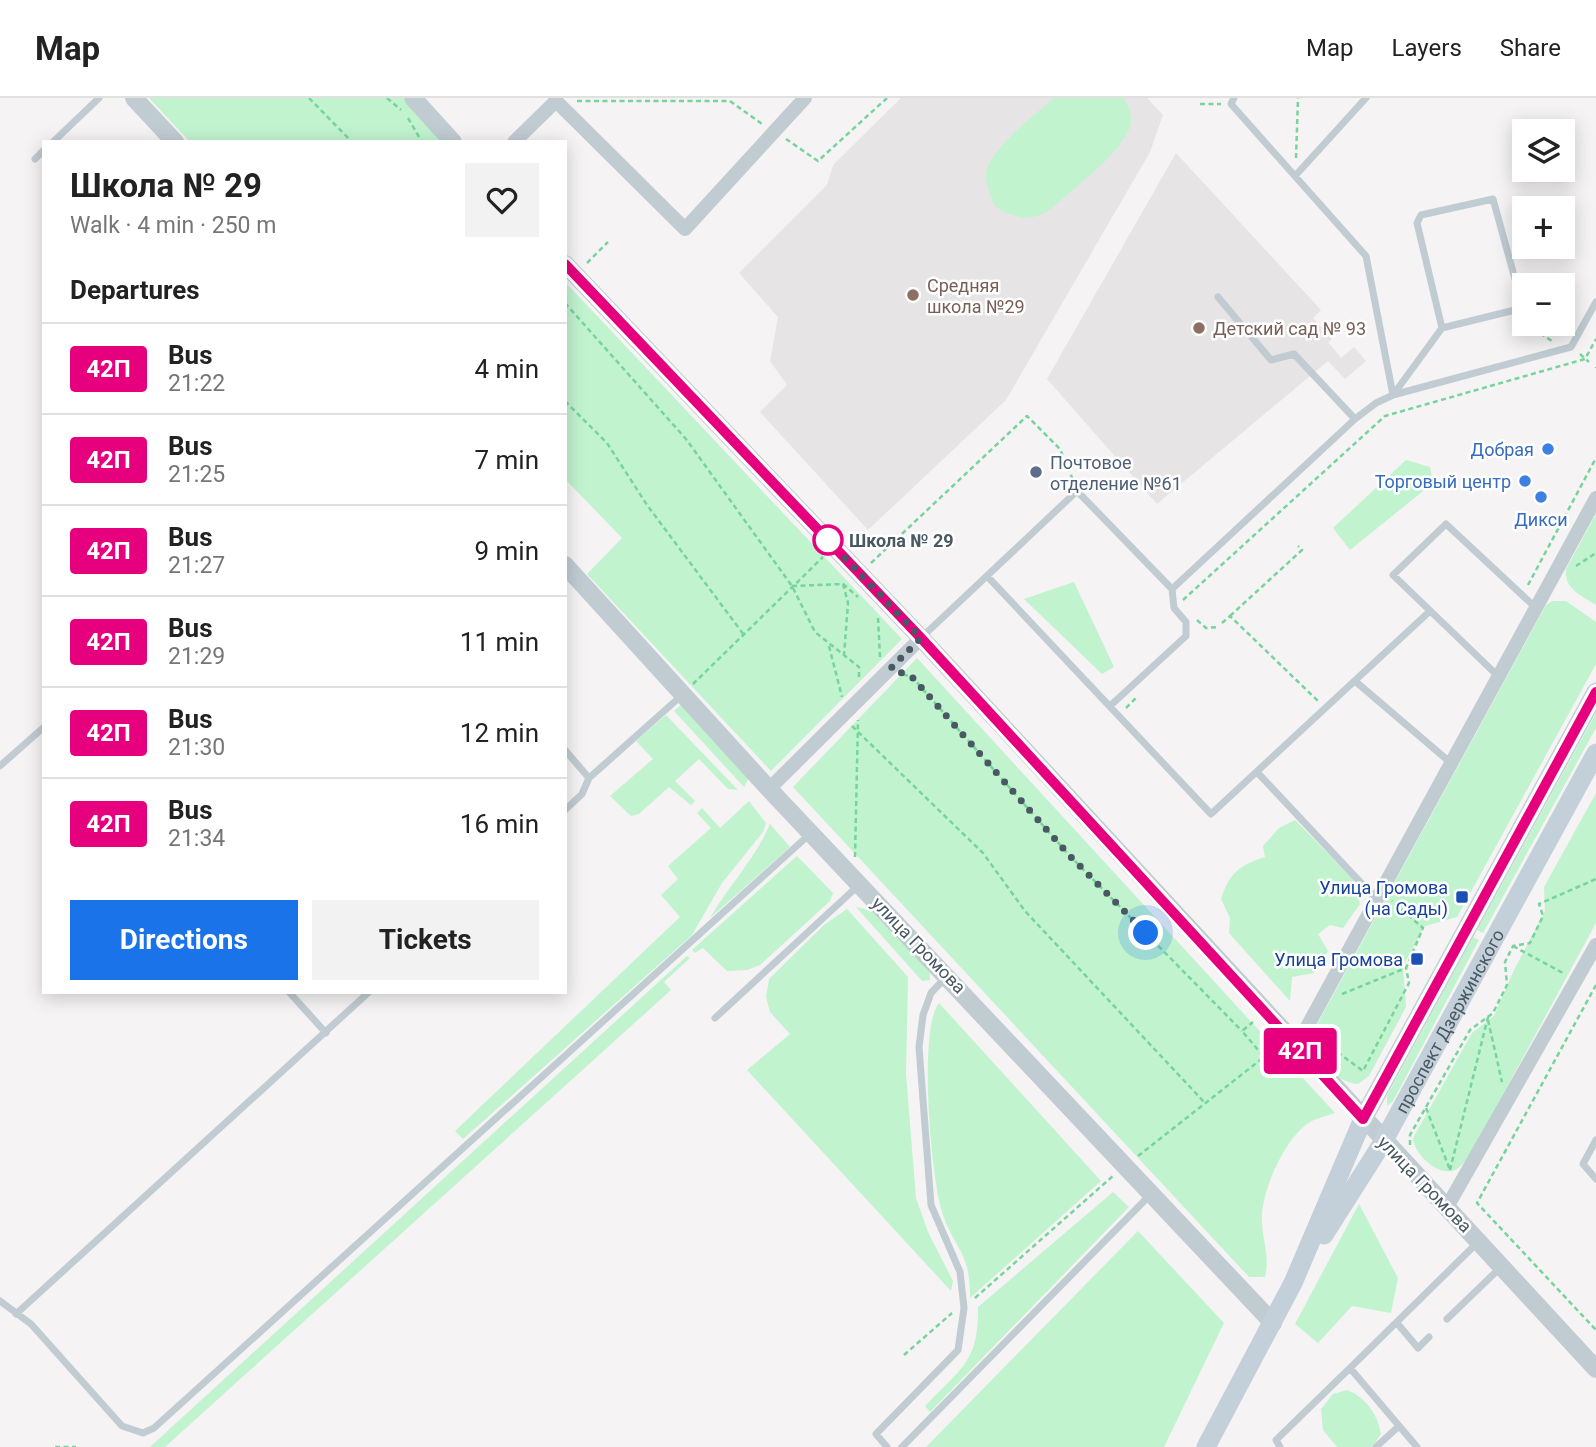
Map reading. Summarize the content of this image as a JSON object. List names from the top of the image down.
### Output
{
  "streets": {
    "main road": ["проспект Дзержинского"],
    "street": ["улица Громова"]
  },
  "crossings": [
    ["улица Громова", "проспект Дзержинского"]
  ],
  "places": {
    "other": [
      "Средняя школа №29",
      "Детский сад № 93",
      "Добрая",
      "Почтовое отделение №61",
      "Торговый центр",
      "Дикси",
      "Школа № 29"
    ],
    "transit": ["Улица Громова (на Сады)", "Улица Громова"]
  },
  "lines": ["bus line 42П"],
  "page": {
    "header": "Map",
    "nav": ["Map", "Layers", "Share"],
    "on_map": "42П",
    "map_buttons": ["+", "−"],
    "heading": [
      ["Школа № 29", "Walk · 4 min · 250 m"],
      "Departures"
    ],
    "list": [
      {
        "mark": "42П",
        "name": "Bus",
        "note": "21:22",
        "value": "4 min"
      },
      {
        "mark": "42П",
        "name": "Bus",
        "note": "21:25",
        "value": "7 min"
      },
      {
        "mark": "42П",
        "name": "Bus",
        "note": "21:27",
        "value": "9 min"
      },
      {
        "mark": "42П",
        "name": "Bus",
        "note": "21:29",
        "value": "11 min"
      },
      {
        "mark": "42П",
        "name": "Bus",
        "note": "21:30",
        "value": "12 min"
      },
      {
        "mark": "42П",
        "name": "Bus",
        "note": "21:34",
        "value": "16 min"
      }
    ],
    "buttons": ["Directions", "Tickets"]
  }
}
